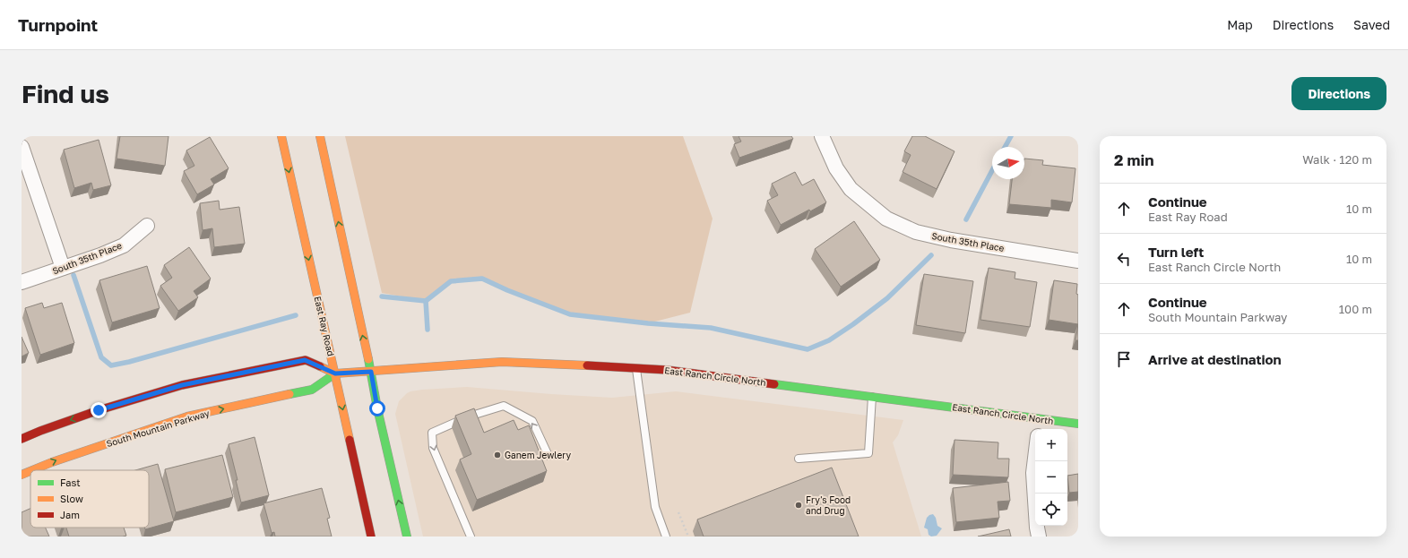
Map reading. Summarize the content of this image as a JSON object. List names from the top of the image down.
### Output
{
  "streets": {
    "street": [
      "South 35th Place",
      "East Ray Road",
      "East Ranch Circle North",
      "South Mountain Parkway"
    ]
  },
  "crossings": [
    ["East Ray Road", "East Ranch Circle North"],
    ["East Ray Road", "South Mountain Parkway"],
    ["East Ranch Circle North", "South Mountain Parkway"]
  ],
  "places": ["Ganem Jewlery", "Fry's Food and Drug"],
  "legend": ["Fast", "Slow", "Jam"],
  "north": "right",
  "page": {
    "header": "Turnpoint",
    "nav": ["Map", "Directions", "Saved"],
    "buttons": "Directions",
    "title": "Find us",
    "heading": ["2 min", "Walk · 120 m"],
    "list": [
      ["Continue", "East Ray Road", "10 m"],
      ["Turn left", "East Ranch Circle North", "10 m"],
      ["Continue", "South Mountain Parkway", "100 m"],
      "Arrive at destination"
    ],
    "map_buttons": ["+", "−"]
  }
}
